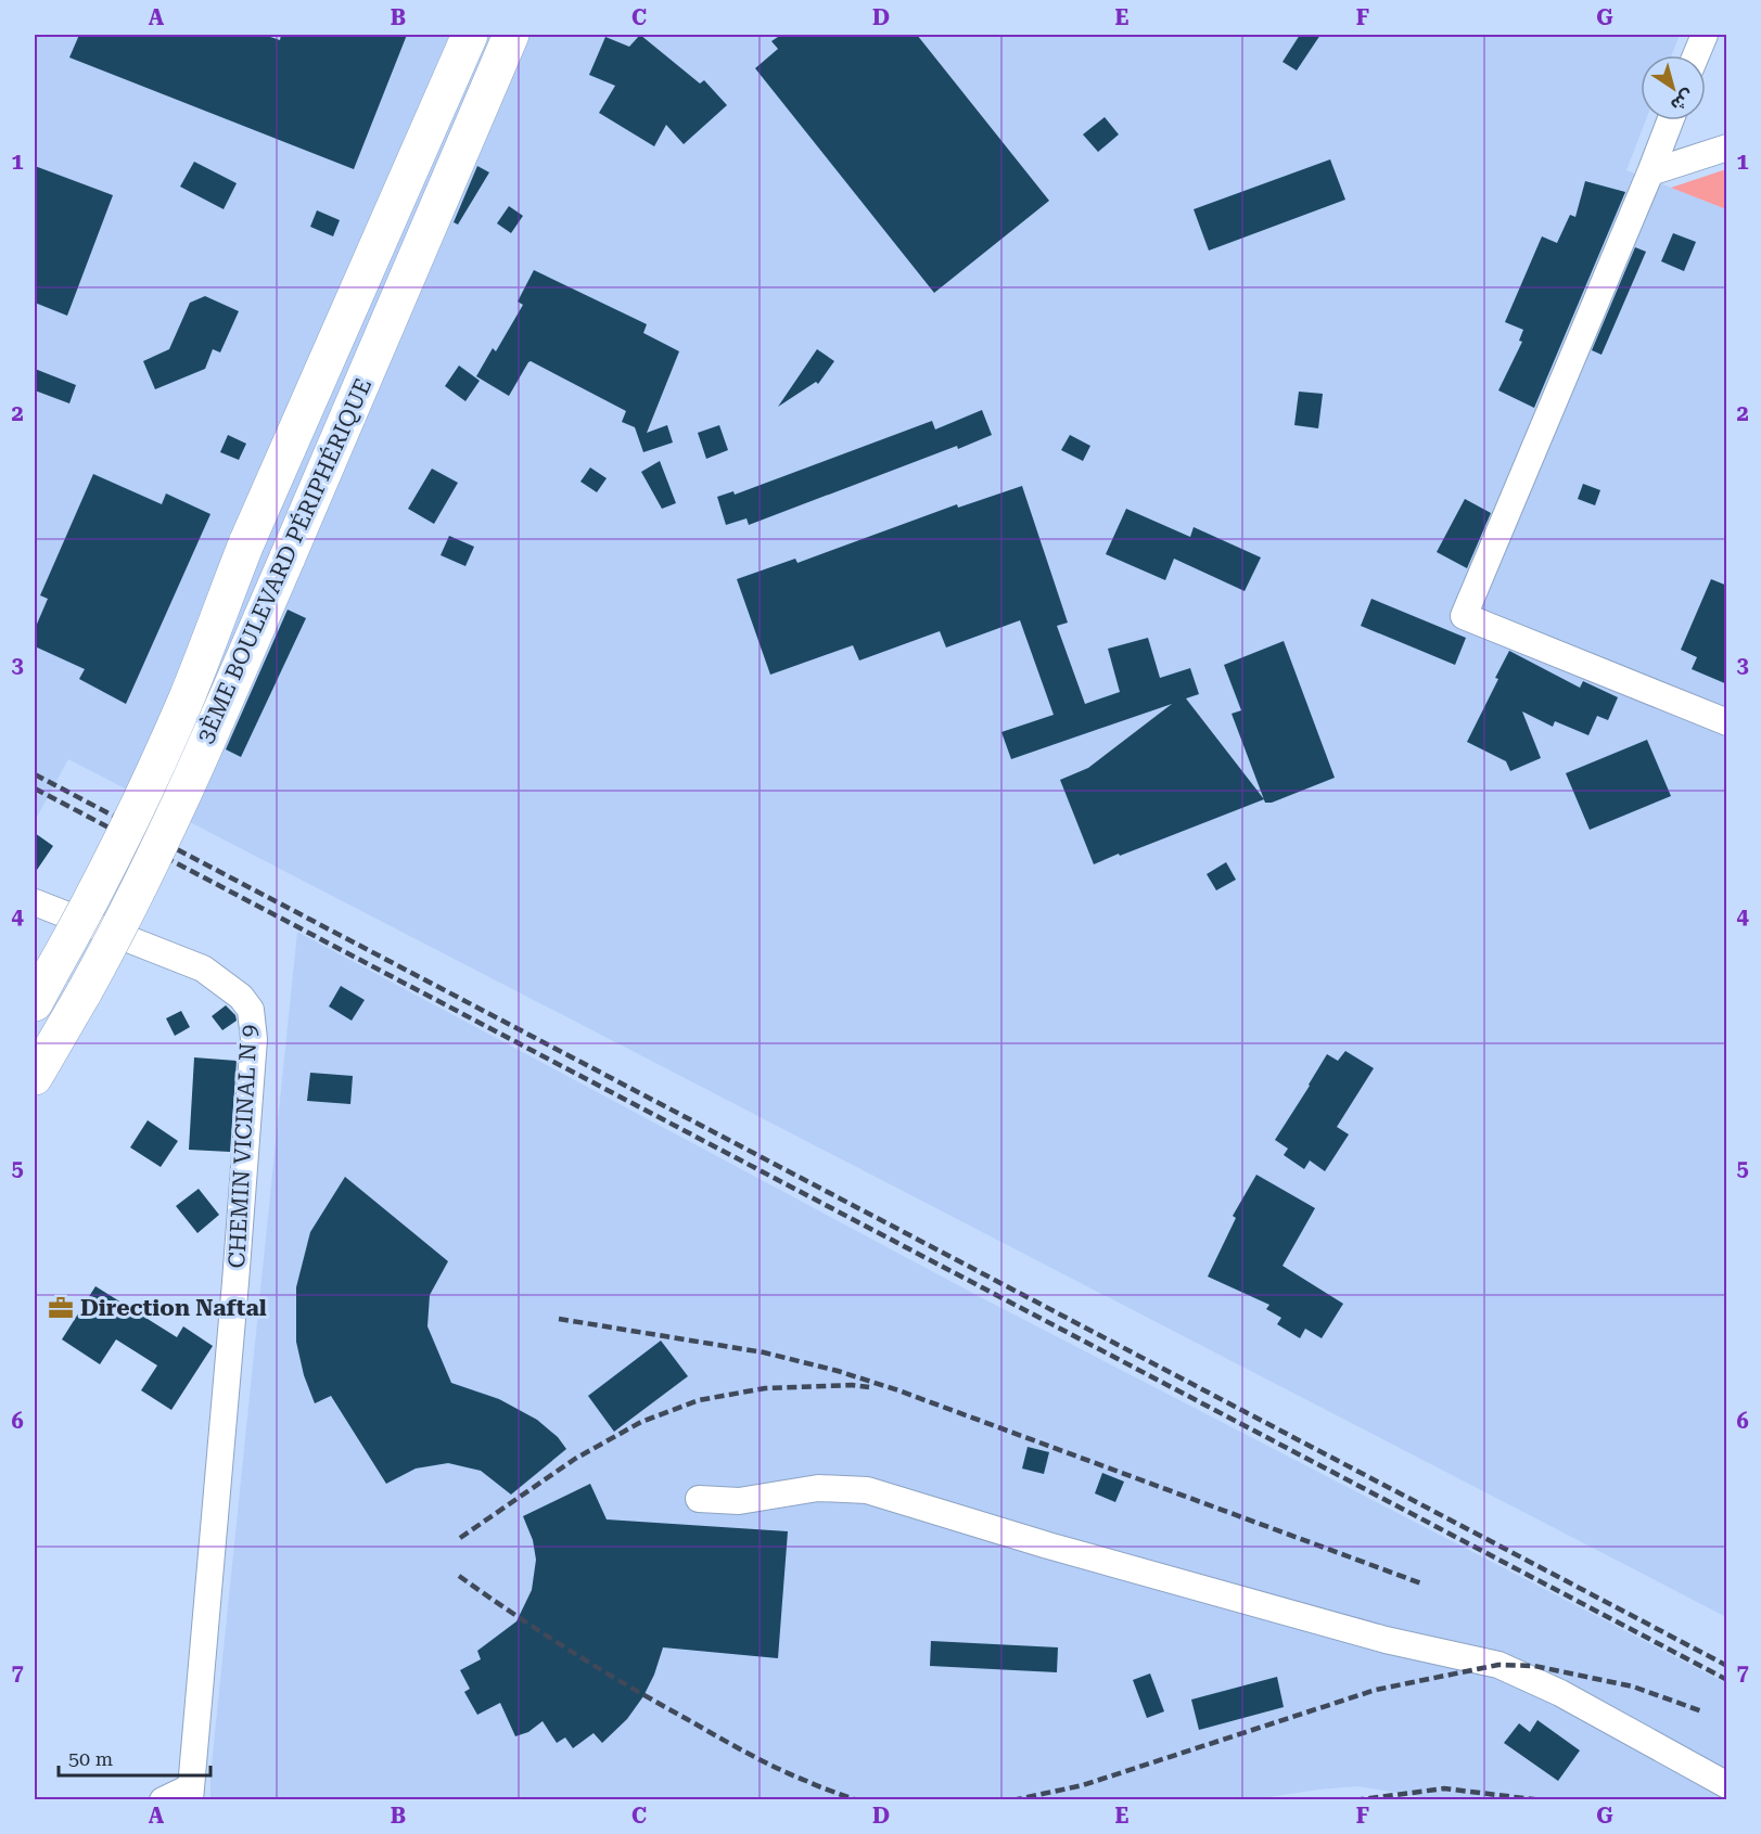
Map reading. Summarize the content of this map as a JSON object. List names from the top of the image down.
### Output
{
  "streets": {
    "highway": ["3ÈME BOULEVARD PÉRIPHÉRIQUE"],
    "street": ["CHEMIN VICINAL N 9"]
  },
  "places": {
    "office": ["Direction Naftal"]
  },
  "scale_bar": "50 m",
  "north": "bottom right",
  "grid": {
    "columns": [
      "A",
      "B",
      "C",
      "D",
      "E",
      "F",
      "G"
    ],
    "rows": [
      "1",
      "2",
      "3",
      "4",
      "5",
      "6",
      "7"
    ]
  }
}
